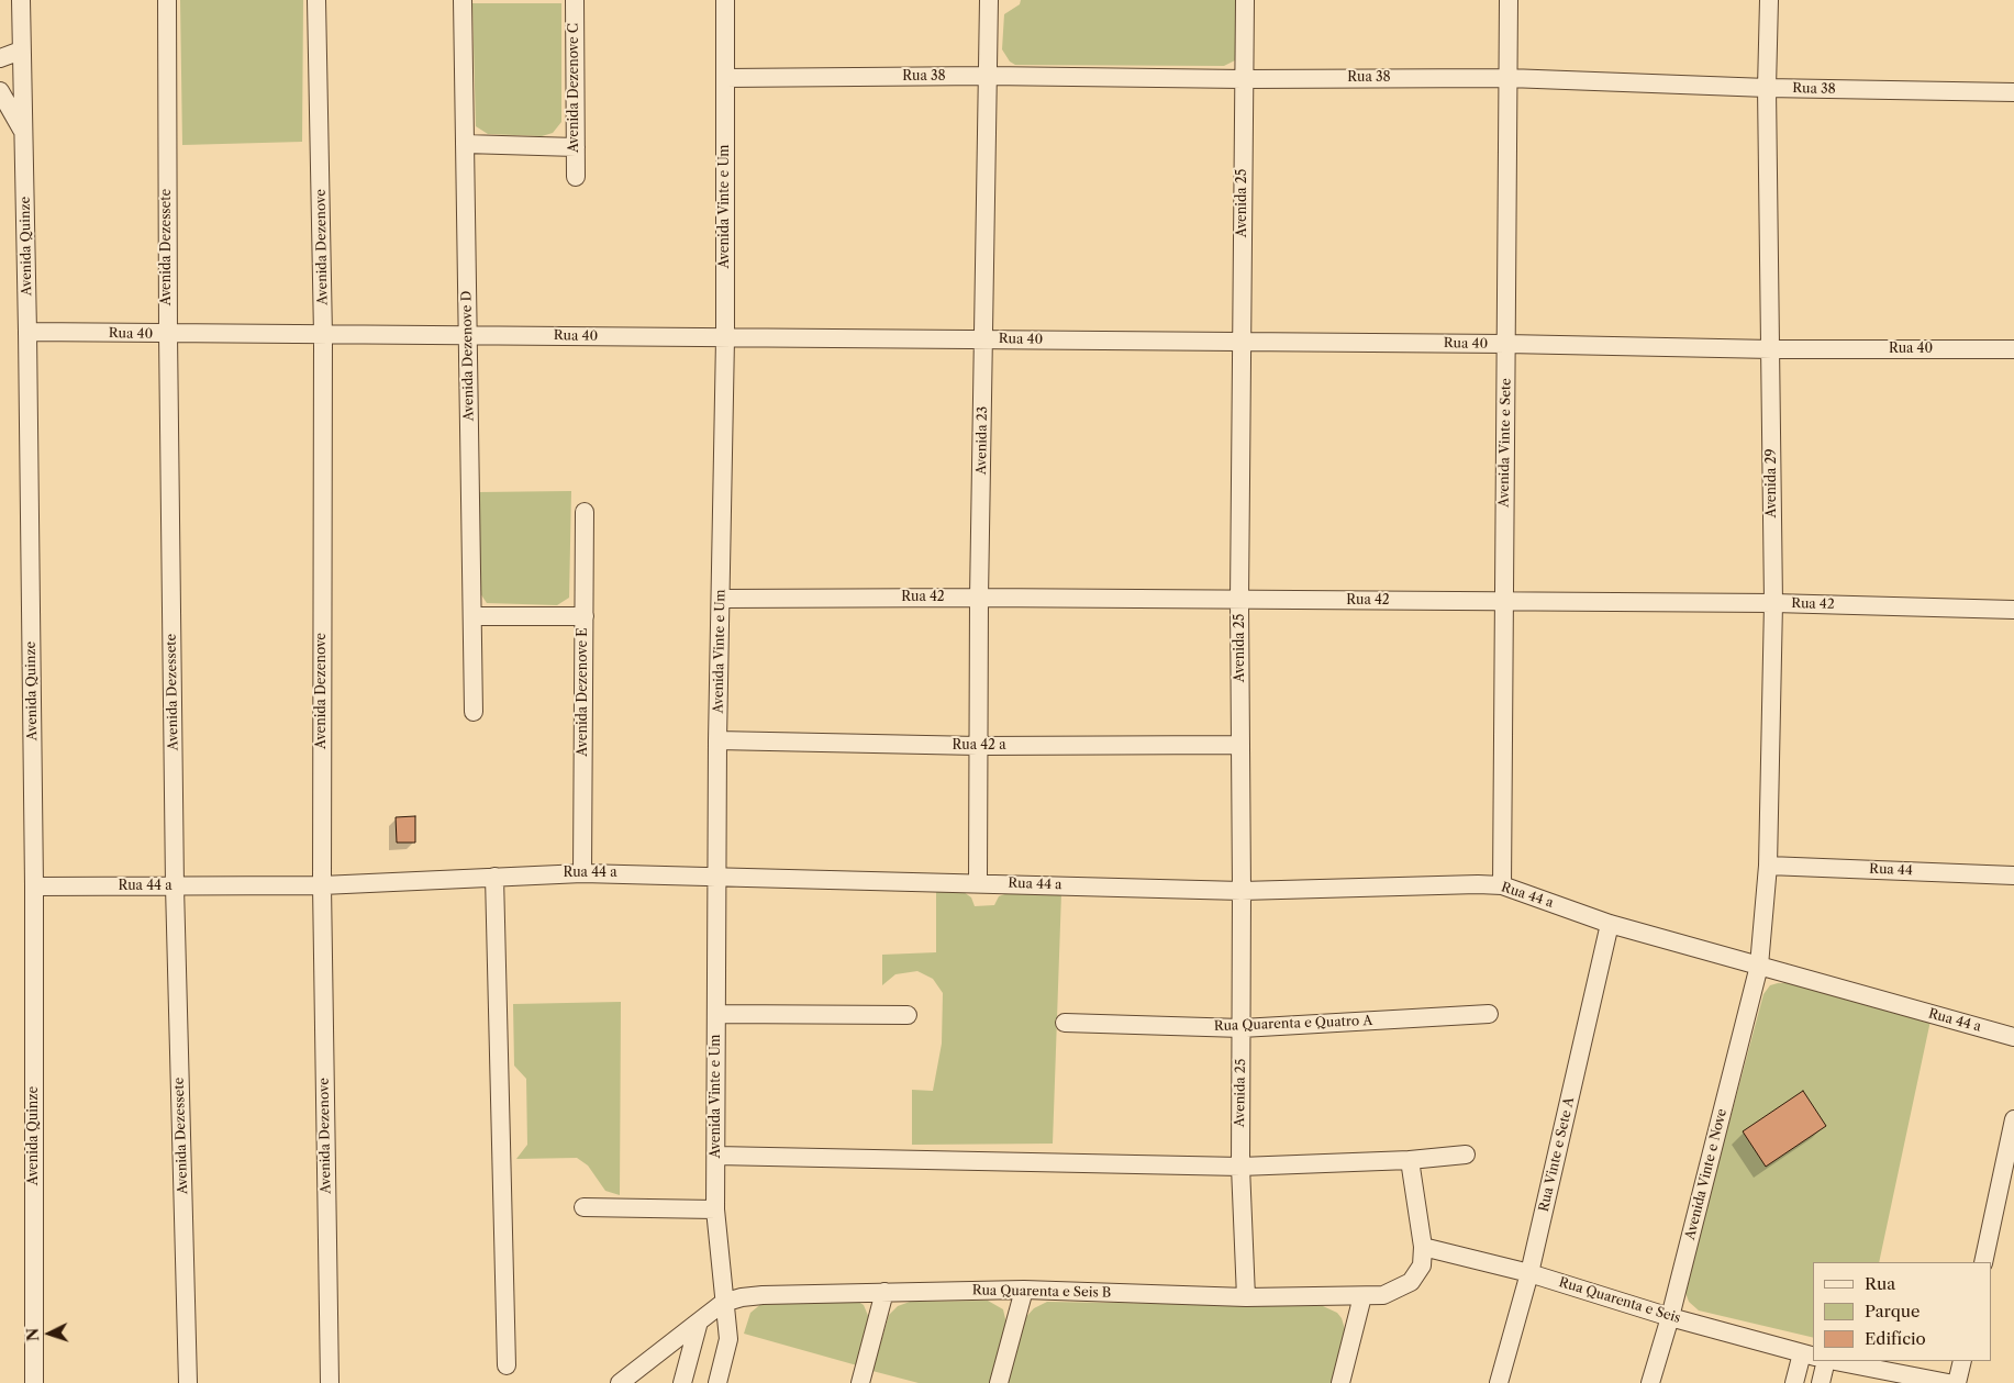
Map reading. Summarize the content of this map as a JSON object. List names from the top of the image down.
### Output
{
  "streets": {
    "street": [
      "Rua 38",
      "Avenida Dezenove C",
      "Avenida 25",
      "Avenida Vinte e Um",
      "Avenida Quinze",
      "Avenida Dezessete",
      "Avenida Dezenove",
      "Rua 40",
      "Avenida Dezenove D",
      "Avenida 23",
      "Avenida Vinte e Sete",
      "Avenida 29",
      "Rua 42",
      "Avenida Dezenove E",
      "Rua 42 a",
      "Rua 44",
      "Rua 44 a",
      "Rua Quarenta e Quatro A",
      "Rua Vinte e Sete A",
      "Avenida Vinte e Nove",
      "Rua Quarenta e Seis B",
      "Rua Quarenta e Seis"
    ]
  },
  "crossings": [
    ["Rua 38", "Avenida 25"],
    ["Rua 38", "Avenida Vinte e Um"],
    ["Rua 38", "Avenida 23"],
    ["Rua 38", "Avenida Vinte e Sete"],
    ["Rua 38", "Avenida 29"],
    ["Avenida 25", "Rua 40"],
    ["Avenida 25", "Rua 42"],
    ["Avenida 25", "Rua 42 a"],
    ["Avenida 25", "Rua 44 a"],
    ["Avenida 25", "Rua Quarenta e Quatro A"],
    ["Avenida 25", "Rua Quarenta e Seis B"],
    ["Avenida Vinte e Um", "Rua 40"],
    ["Avenida Vinte e Um", "Rua 42"],
    ["Avenida Vinte e Um", "Rua 42 a"],
    ["Avenida Vinte e Um", "Rua 44 a"],
    ["Avenida Vinte e Um", "Rua Quarenta e Seis B"],
    ["Avenida Quinze", "Rua 40"],
    ["Avenida Quinze", "Rua 44 a"],
    ["Avenida Dezessete", "Rua 40"],
    ["Avenida Dezessete", "Rua 44 a"],
    ["Avenida Dezenove", "Rua 40"],
    ["Avenida Dezenove", "Rua 44 a"],
    ["Rua 40", "Avenida Dezenove D"],
    ["Rua 40", "Avenida 23"],
    ["Rua 40", "Avenida Vinte e Sete"],
    ["Rua 40", "Avenida 29"],
    ["Avenida 23", "Rua 42"],
    ["Avenida 23", "Rua 42 a"],
    ["Avenida 23", "Rua 44 a"],
    ["Avenida Vinte e Sete", "Rua 42"],
    ["Avenida Vinte e Sete", "Rua 44 a"],
    ["Avenida 29", "Rua 42"],
    ["Avenida 29", "Rua 44"],
    ["Avenida 29", "Rua 44 a"],
    ["Avenida 29", "Avenida Vinte e Nove"],
    ["Avenida Dezenove E", "Rua 44 a"],
    ["Rua 44 a", "Rua Vinte e Sete A"],
    ["Rua 44 a", "Avenida Vinte e Nove"],
    ["Rua Vinte e Sete A", "Rua Quarenta e Seis"],
    ["Avenida Vinte e Nove", "Rua Quarenta e Seis"],
    ["Rua Quarenta e Seis B", "Rua Quarenta e Seis"]
  ],
  "legend": ["Rua", "Parque", "Edifício"],
  "north": "left"
}
